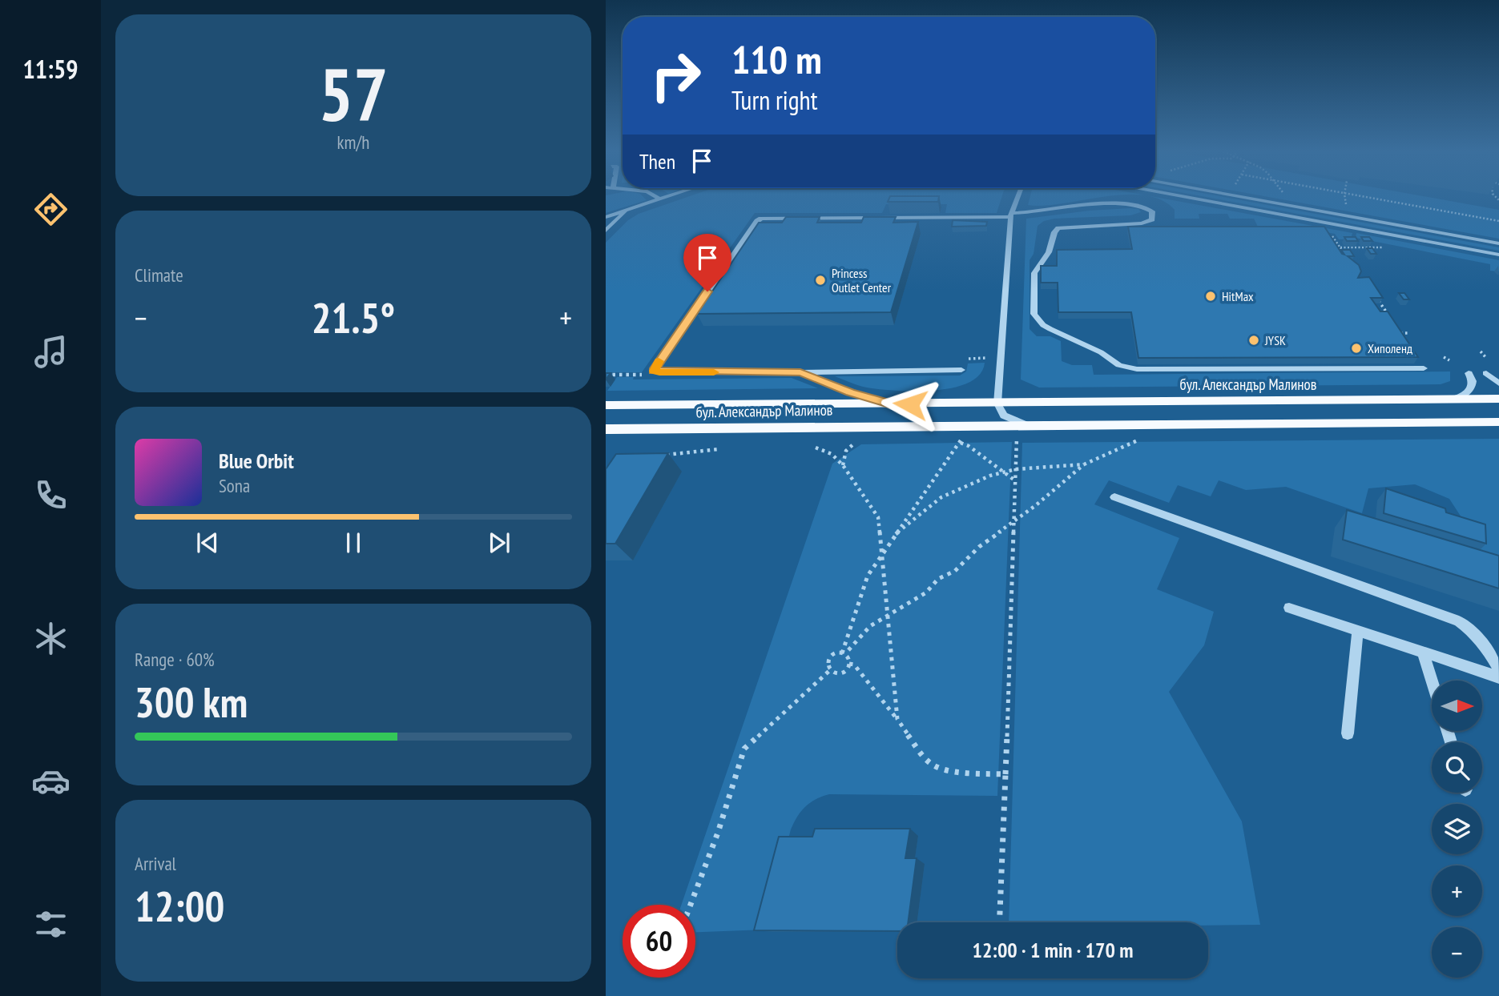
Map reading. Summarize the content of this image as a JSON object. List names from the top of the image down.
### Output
{
  "streets": {
    "main road": ["бул. Александър Малинов"]
  },
  "places": [
    "Princess Outlet Center",
    "HitMax",
    "JYSK",
    "Хиполенд"
  ],
  "north": "right",
  "page": {
    "tabs": "11:59",
    "tile": [
      ["57", "km/h"],
      "Climate",
      ["Range · 60%", "300 km"],
      ["Arrival", "12:00"]
    ],
    "turn": ["110 m", "Turn right"],
    "then": "Then",
    "heat": ["−", "21.5°", "+"],
    "song": ["Blue Orbit", "Sona"],
    "map_buttons": ["+", "−"],
    "limit": "60",
    "trip": "12:00 · 1 min · 170 m"
  }
}
